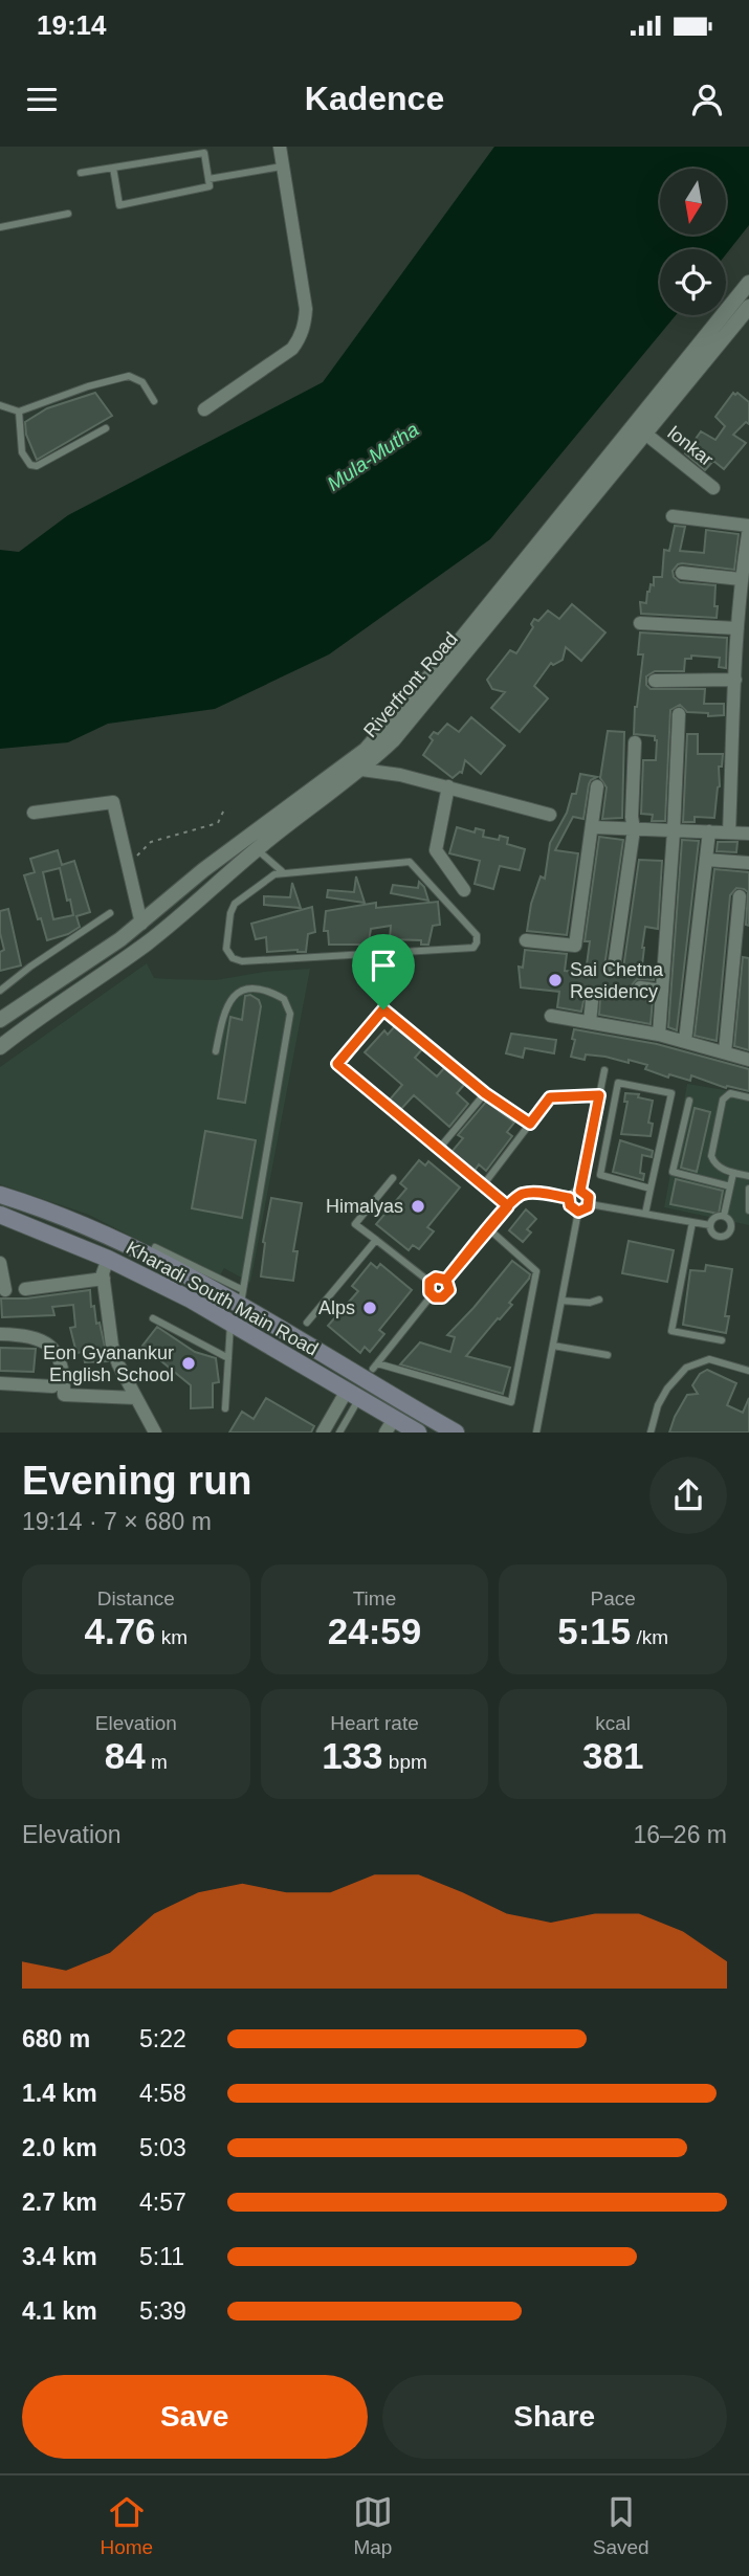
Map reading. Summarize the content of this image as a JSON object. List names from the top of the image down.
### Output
{
  "streets": {
    "main road": ["Kharadi South Main Road"],
    "street": ["lonkar", "Riverfront Road"]
  },
  "crossings": [
    ["lonkar", "Riverfront Road"]
  ],
  "water": ["Mula-Mutha"],
  "places": [
    "Sai Chetna Residency",
    "Himalyas",
    "Alps",
    "Eon Gyanankur English School"
  ],
  "north": "bottom",
  "page": {
    "status": "19:14",
    "header": "Kadence",
    "heading": ["Evening run", "19:14 · 7 × 680 m"],
    "stats": [
      ["Distance", "4.76 km"],
      ["Time", "24:59"],
      ["Pace", "5:15 /km"],
      ["Elevation", "84 m"],
      ["Heart rate", "133 bpm"],
      ["kcal", "381"]
    ],
    "chart": ["Elevation", "16–26 m"],
    "list": [
      {
        "name": "680 m",
        "note": "5:22"
      },
      {
        "name": "1.4 km",
        "note": "4:58"
      },
      {
        "name": "2.0 km",
        "note": "5:03"
      },
      {
        "name": "2.7 km",
        "note": "4:57"
      },
      {
        "name": "3.4 km",
        "note": "5:11"
      },
      {
        "name": "4.1 km",
        "note": "5:39"
      }
    ],
    "buttons": ["Save", "Share"],
    "tabs": ["Home", "Map", "Saved"]
  }
}
